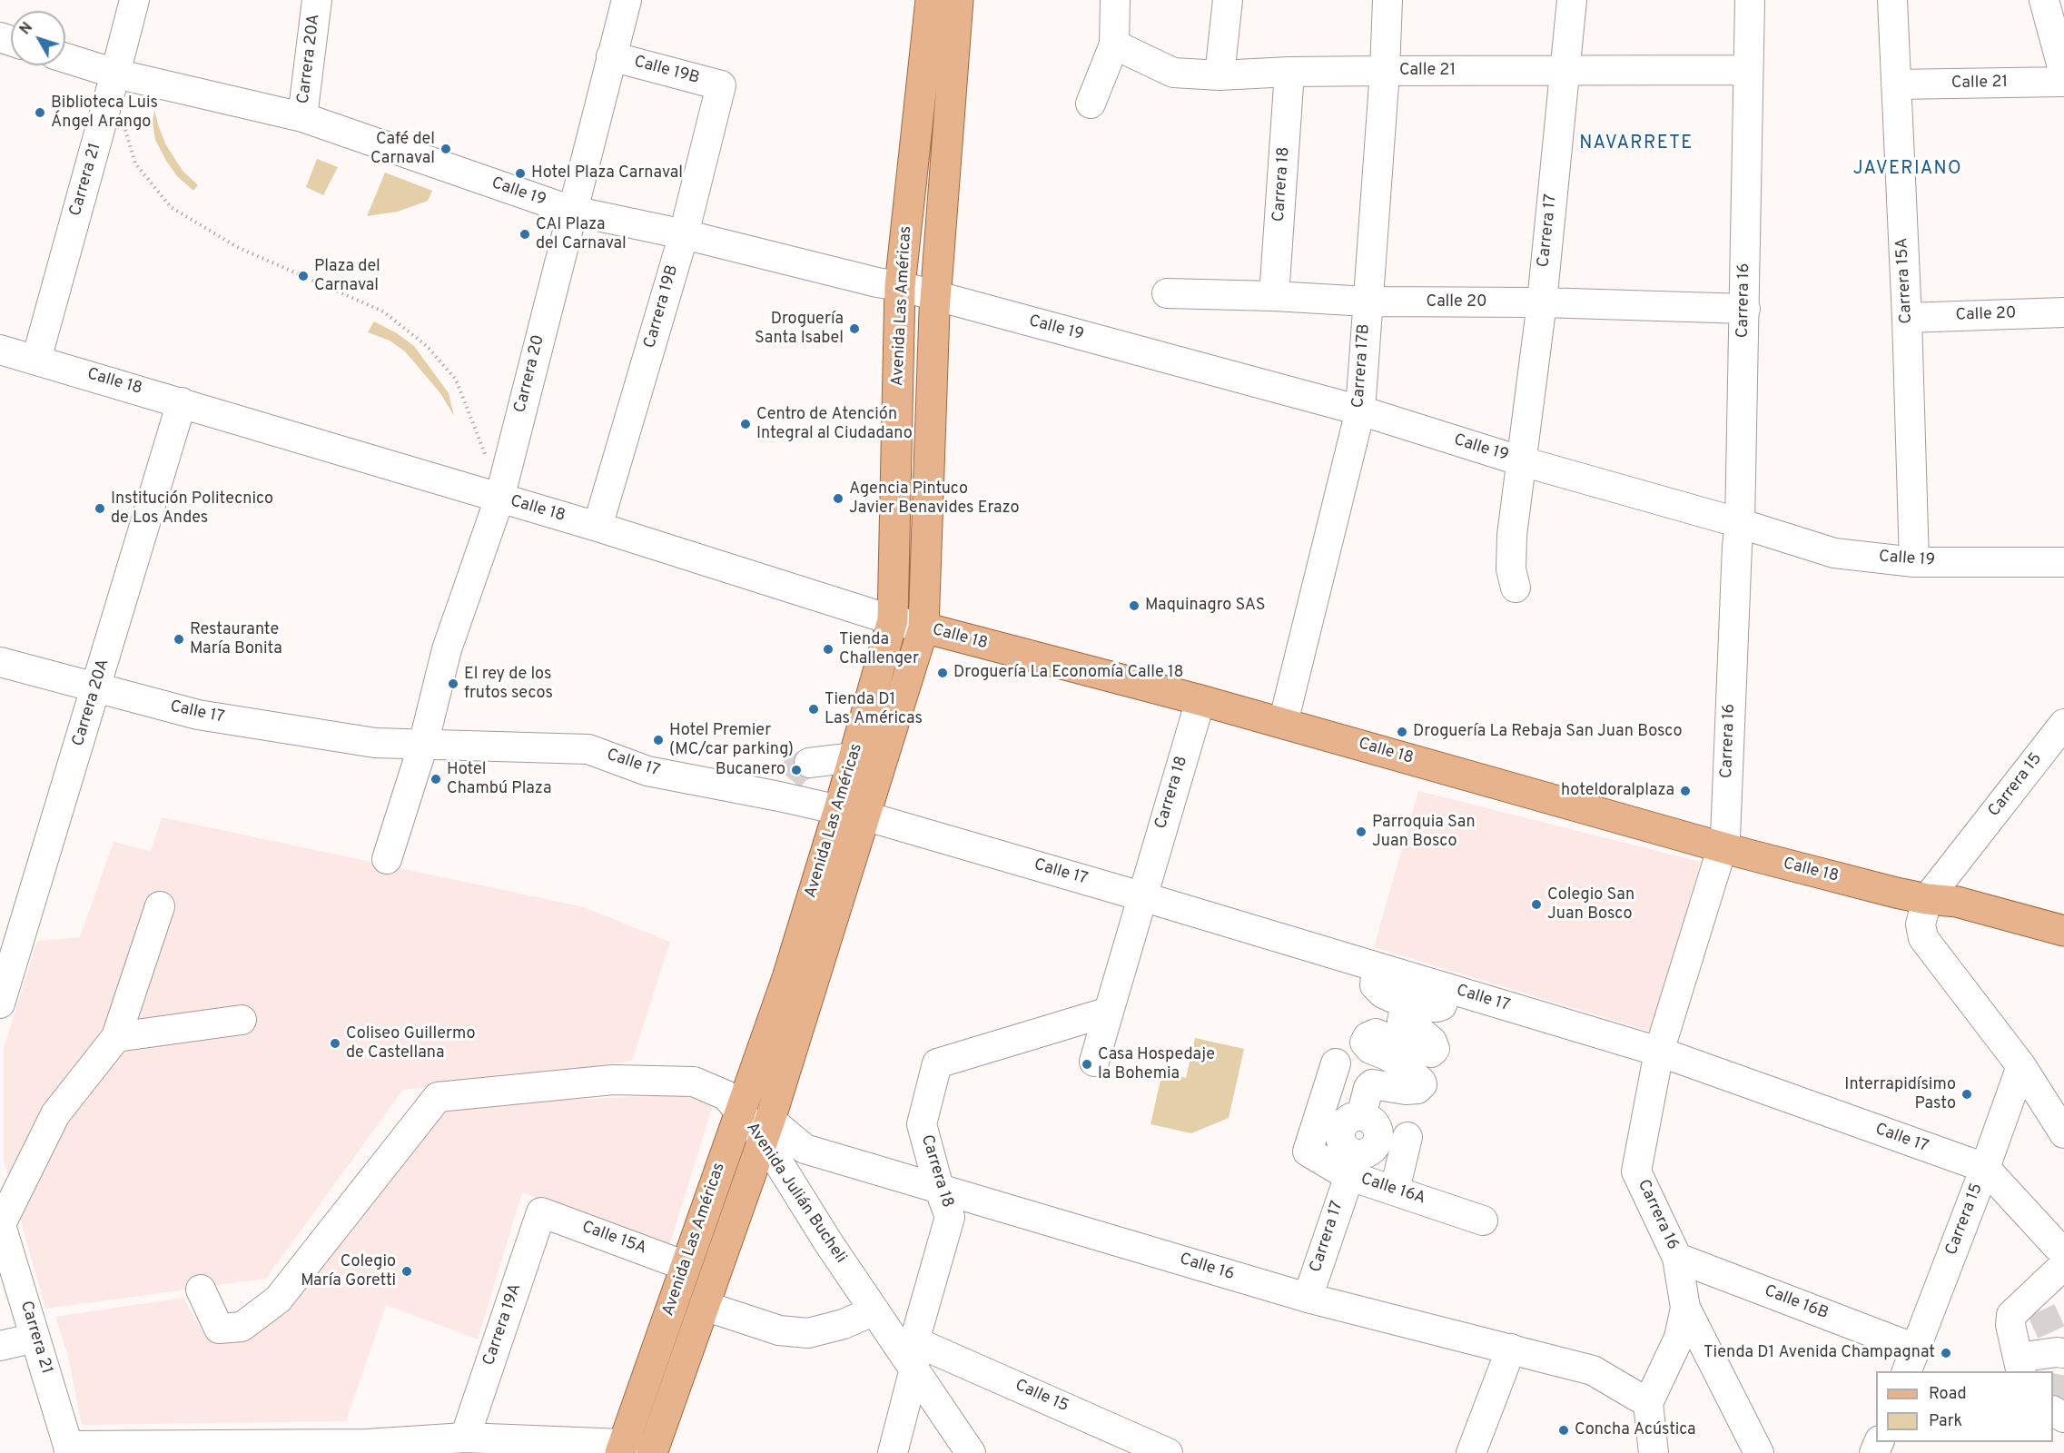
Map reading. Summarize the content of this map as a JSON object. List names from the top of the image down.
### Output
{
  "streets": {
    "main road": ["Avenida Las Américas", "Calle 18"],
    "street": [
      "Carrera 20A",
      "Calle 19B",
      "Calle 21",
      "Carrera 21",
      "Carrera 18",
      "Calle 19",
      "Carrera 17",
      "Carrera 15A",
      "Carrera 16",
      "Calle 20",
      "Carrera 19B",
      "Carrera 17B",
      "Carrera 20",
      "Calle 17",
      "Carrera 15",
      "Calle 16A",
      "Avenida Julián Bucheli",
      "Calle 15A",
      "Calle 16",
      "Calle 16B",
      "Carrera 19A",
      "Calle 15"
    ]
  },
  "crossings": [
    ["Carrera 20A", "Calle 19"],
    ["Carrera 20A", "Calle 18"],
    ["Carrera 20A", "Calle 17"],
    ["Calle 19B", "Carrera 19B"],
    ["Calle 19B", "Carrera 20"],
    ["Calle 21", "Carrera 18"],
    ["Calle 21", "Carrera 17"],
    ["Calle 21", "Carrera 15A"],
    ["Calle 21", "Carrera 16"],
    ["Calle 21", "Carrera 17B"],
    ["Carrera 21", "Calle 19"],
    ["Carrera 21", "Calle 18"],
    ["Carrera 18", "Calle 20"],
    ["Carrera 18", "Calle 18"],
    ["Carrera 18", "Calle 17"],
    ["Carrera 18", "Avenida Julián Bucheli"],
    ["Carrera 18", "Calle 16"],
    ["Carrera 18", "Calle 15"],
    ["Calle 19", "Carrera 17"],
    ["Calle 19", "Carrera 15A"],
    ["Calle 19", "Carrera 16"],
    ["Calle 19", "Avenida Las Américas"],
    ["Calle 19", "Carrera 19B"],
    ["Calle 19", "Carrera 17B"],
    ["Calle 19", "Carrera 20"],
    ["Carrera 17", "Calle 20"],
    ["Carrera 17", "Calle 16A"],
    ["Carrera 17", "Calle 16"],
    ["Carrera 15A", "Calle 20"],
    ["Carrera 16", "Calle 20"],
    ["Carrera 16", "Calle 18"],
    ["Carrera 16", "Calle 17"],
    ["Carrera 16", "Calle 16"],
    ["Carrera 16", "Calle 16B"],
    ["Calle 20", "Carrera 17B"],
    ["Avenida Las Américas", "Calle 18"],
    ["Avenida Las Américas", "Calle 17"],
    ["Avenida Las Américas", "Avenida Julián Bucheli"],
    ["Avenida Las Américas", "Calle 15A"],
    ["Avenida Las Américas", "Calle 16"],
    ["Carrera 19B", "Calle 18"],
    ["Carrera 17B", "Calle 18"],
    ["Carrera 20", "Calle 18"],
    ["Carrera 20", "Calle 17"],
    ["Calle 18", "Carrera 15"],
    ["Calle 17", "Carrera 15"],
    ["Carrera 15", "Calle 16B"],
    ["Avenida Julián Bucheli", "Calle 16"],
    ["Avenida Julián Bucheli", "Calle 15"],
    ["Calle 15A", "Carrera 19A"]
  ],
  "districts": ["NAVARRETE", "JAVERIANO"],
  "places": [
    "Biblioteca Luis Ángel Arango",
    "Café del Carnaval",
    "Hotel Plaza Carnaval",
    "CAI Plaza del Carnaval",
    "Plaza del Carnaval",
    "Droguería Santa Isabel",
    "Centro de Atención Integral al Ciudadano",
    "Agencia Pintuco Javier Benavides Erazo",
    "Institución Politecnico de Los Andes",
    "Maquinagro SAS",
    "Restaurante María Bonita",
    "Tienda Challenger",
    "Droguería La Economía Calle 18",
    "El rey de los frutos secos",
    "Tienda D1 Las Américas",
    "Droguería La Rebaja San Juan Bosco",
    "Hotel Premier (MC/car parking)",
    "Bucanero",
    "Hotel Chambú Plaza",
    "hoteldoralplaza",
    "Parroquia San Juan Bosco",
    "Colegio San Juan Bosco",
    "Coliseo Guillermo de Castellana",
    "Casa Hospedaje la Bohemia",
    "Interrapidísimo Pasto",
    "Colegio María Goretti",
    "Tienda D1 Avenida Champagnat",
    "Concha Acústica"
  ],
  "legend": ["Road", "Park"],
  "north": "top left"
}
